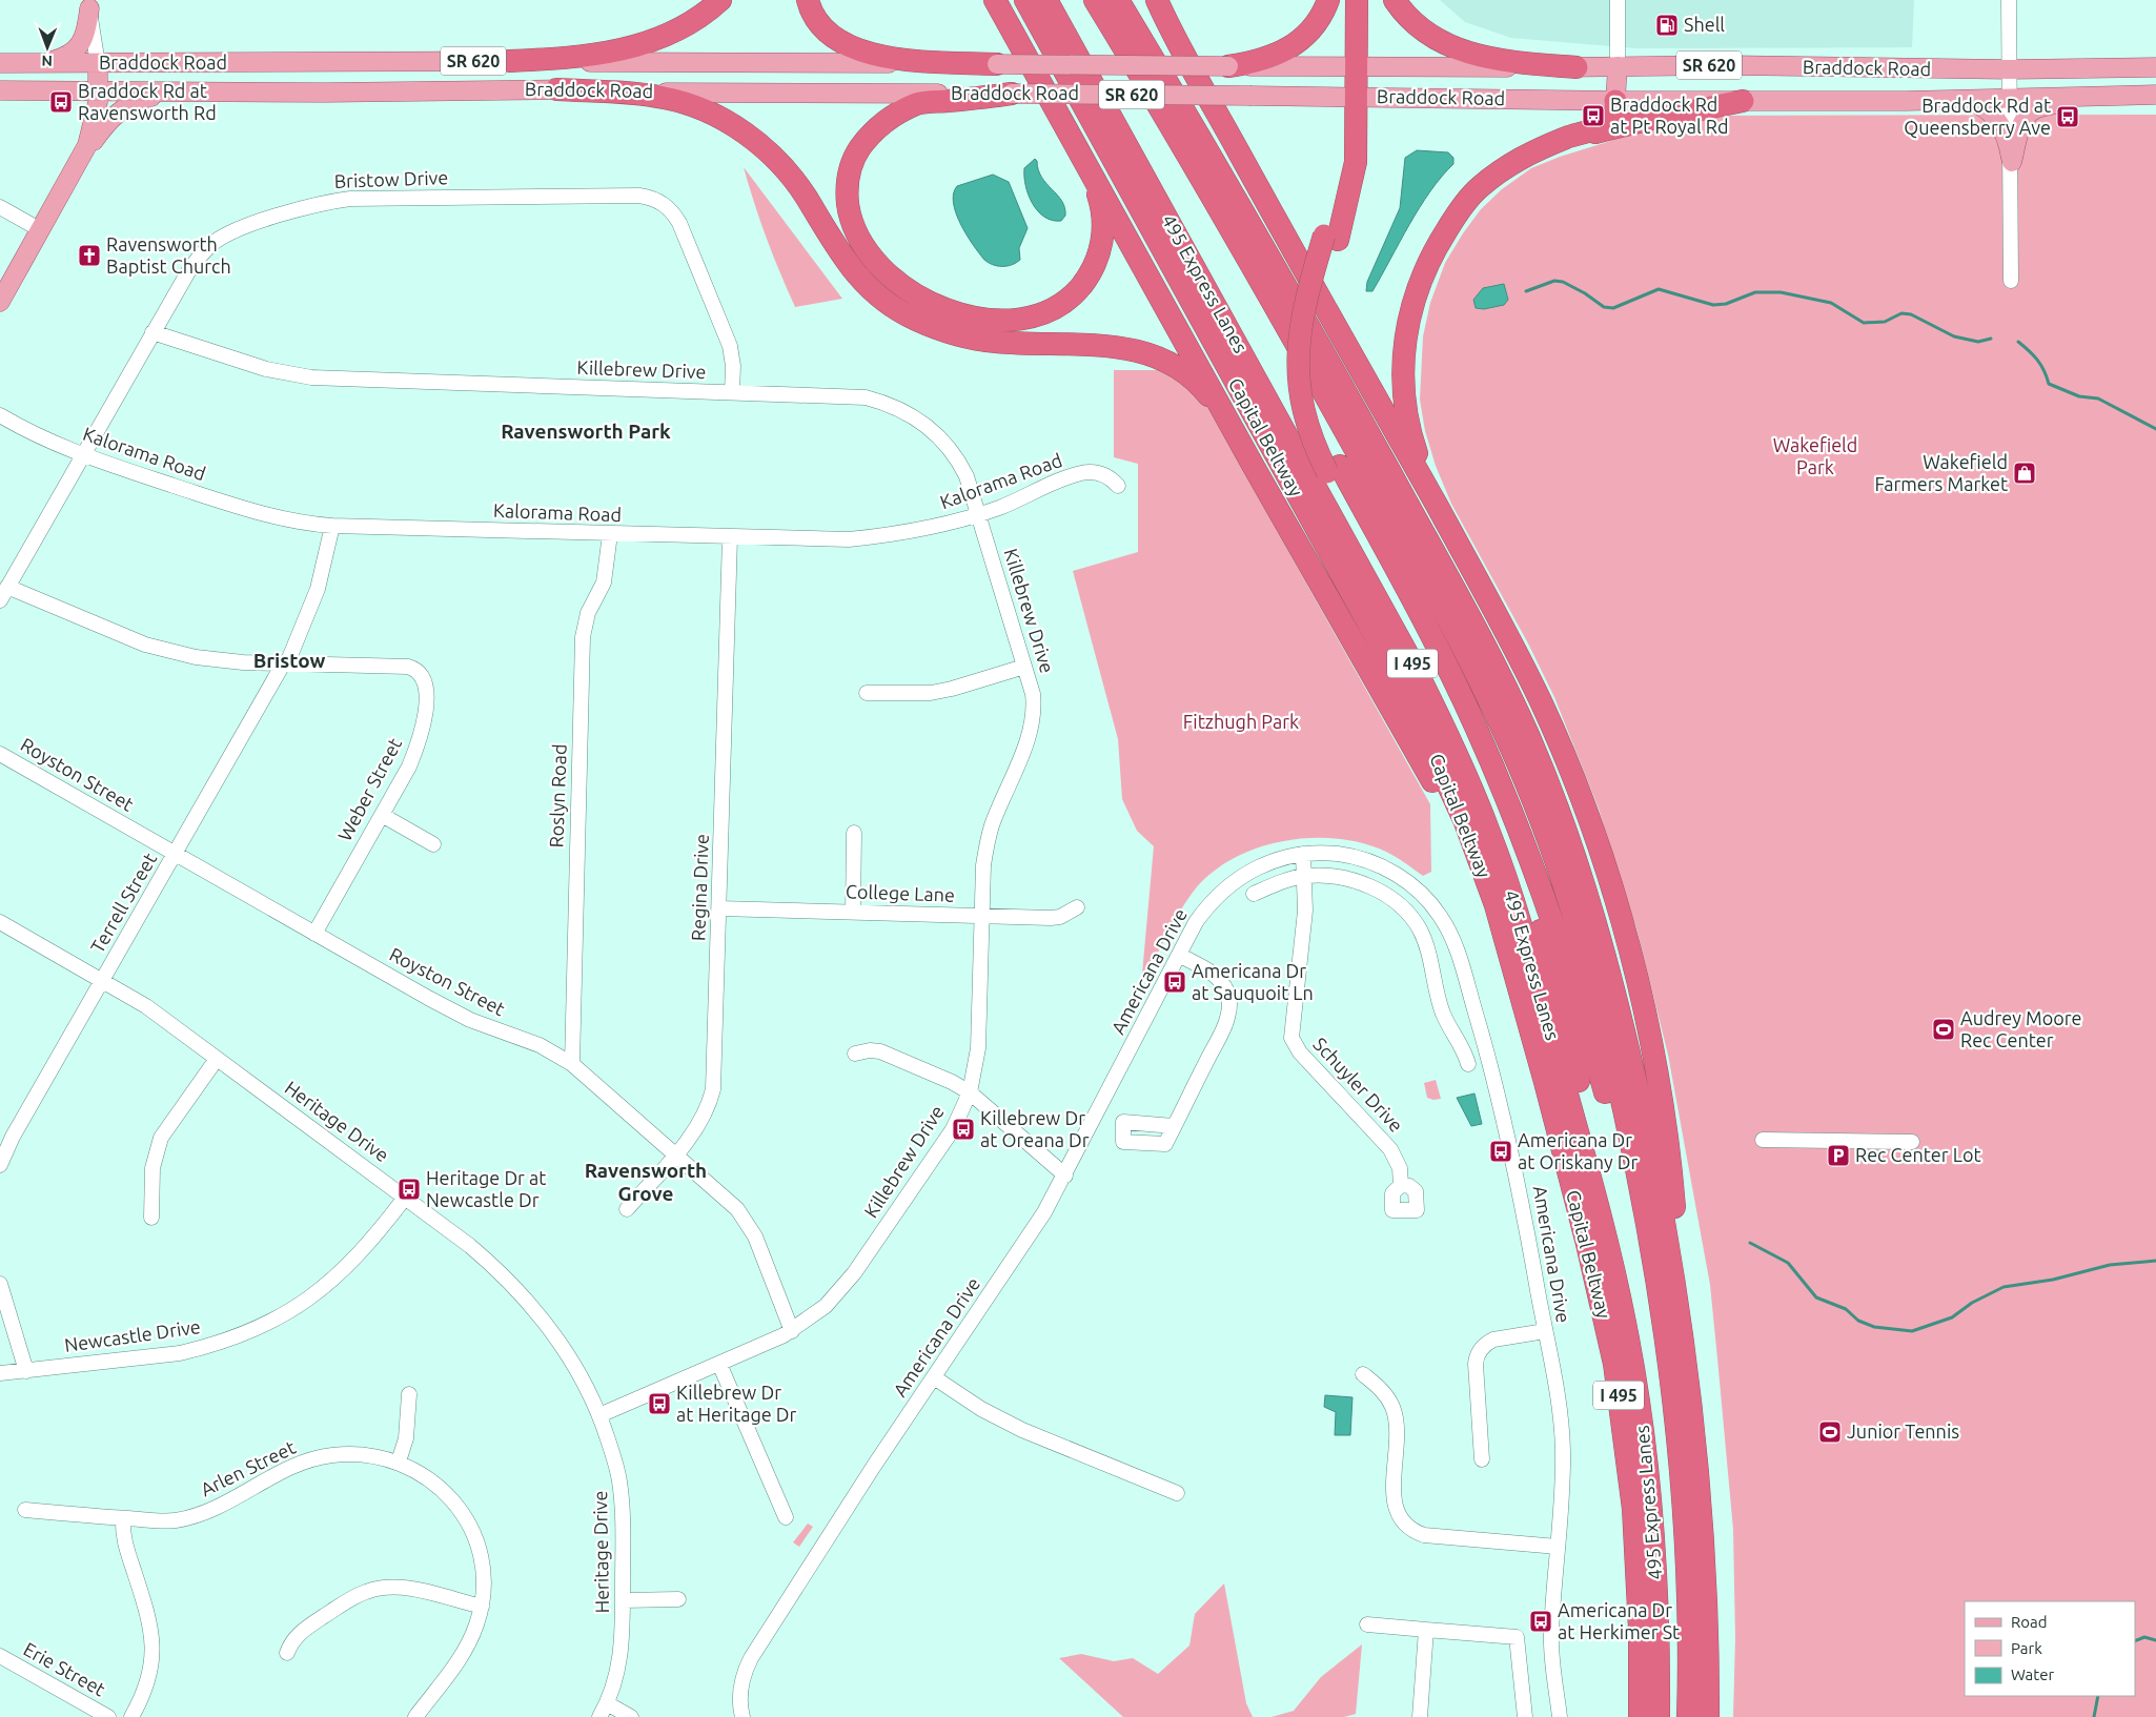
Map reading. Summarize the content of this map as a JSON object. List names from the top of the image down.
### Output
{
  "streets": {
    "highway": ["495 Express Lanes", "Capital Beltway", "I 495"],
    "main road": ["SR 620", "Braddock Road"],
    "street": [
      "Bristow Drive",
      "Killebrew Drive",
      "Kalorama Road",
      "Royston Street",
      "Weber Street",
      "Roslyn Road",
      "Regina Drive",
      "College Lane",
      "Terrell Street",
      "Americana Drive",
      "Schuyler Drive",
      "Heritage Drive",
      "Newcastle Drive",
      "Arlen Street",
      "Erie Street"
    ]
  },
  "crossings": [
    ["Bristow Drive", "Killebrew Drive"],
    ["Bristow Drive", "Kalorama Road"],
    ["Bristow Drive", "Weber Street"],
    ["Killebrew Drive", "Kalorama Road"],
    ["Killebrew Drive", "Royston Street"],
    ["Killebrew Drive", "College Lane"],
    ["Killebrew Drive", "Heritage Drive"],
    ["Kalorama Road", "Roslyn Road"],
    ["Kalorama Road", "Regina Drive"],
    ["Kalorama Road", "Terrell Street"],
    ["Royston Street", "Weber Street"],
    ["Royston Street", "Roslyn Road"],
    ["Royston Street", "Regina Drive"],
    ["Royston Street", "Terrell Street"],
    ["Weber Street", "Terrell Street"],
    ["Regina Drive", "College Lane"],
    ["Terrell Street", "Heritage Drive"],
    ["Americana Drive", "Schuyler Drive"],
    ["Heritage Drive", "Newcastle Drive"]
  ],
  "districts": ["Ravensworth Park", "Bristow", "Ravensworth Grove"],
  "parks": ["Wakefield Park", "Fitzhugh Park"],
  "places": {
    "fuel station": ["Shell"],
    "bus stop": [
      "Braddock Rd at Ravensworth Rd",
      "Braddock Rd at Pt Royal Rd",
      "Braddock Rd at Queensberry Ave",
      "Americana Dr at Sauquoit Ln",
      "Killebrew Dr at Oreana Dr",
      "Americana Dr at Oriskany Dr",
      "Heritage Dr at Newcastle Dr",
      "Killebrew Dr at Heritage Dr",
      "Americana Dr at Herkimer St"
    ],
    "church": ["Ravensworth Baptist Church"],
    "shop": ["Wakefield Farmers Market"],
    "sports": ["Audrey Moore Rec Center", "Junior Tennis"],
    "parking": ["Rec Center Lot"]
  },
  "legend": ["Road", "Park", "Water"],
  "north": "bottom"
}
